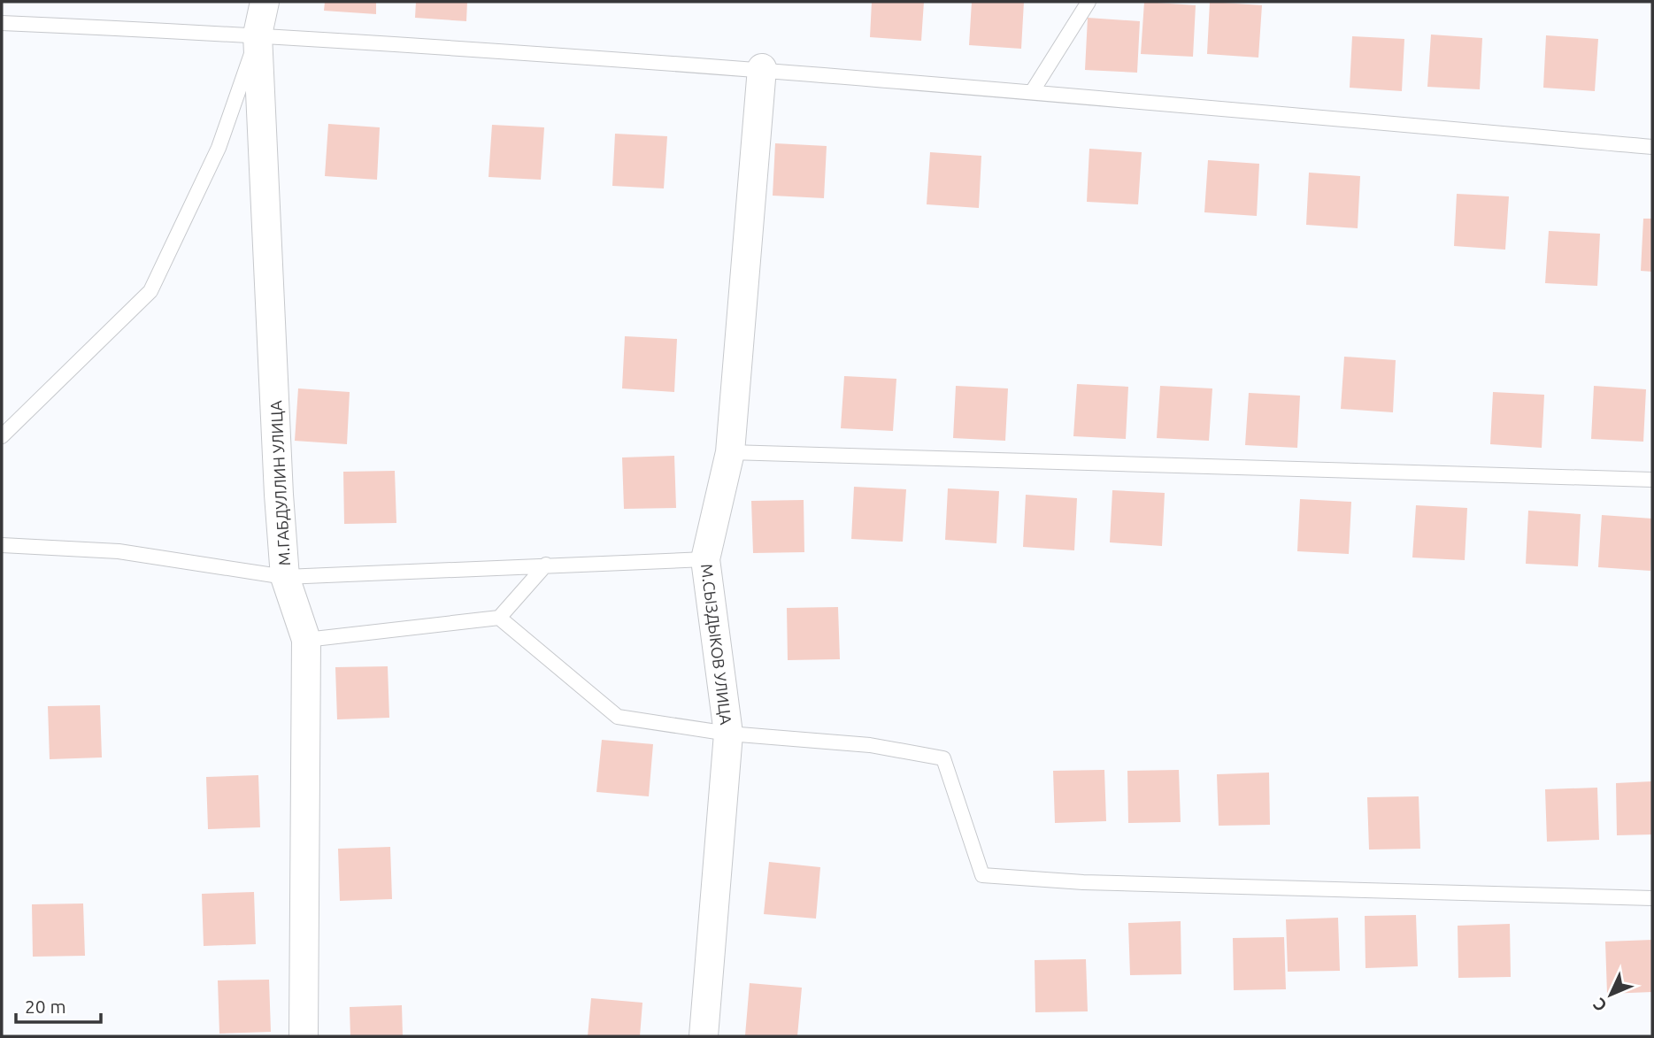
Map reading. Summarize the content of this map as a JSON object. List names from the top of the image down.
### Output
{
  "streets": {
    "street": ["М.ГАБДУЛЛИН УЛИЦА", "М.СЫЗДЫКОВ УЛИЦА"]
  },
  "scale_bar": "20 m",
  "north": "bottom left"
}
